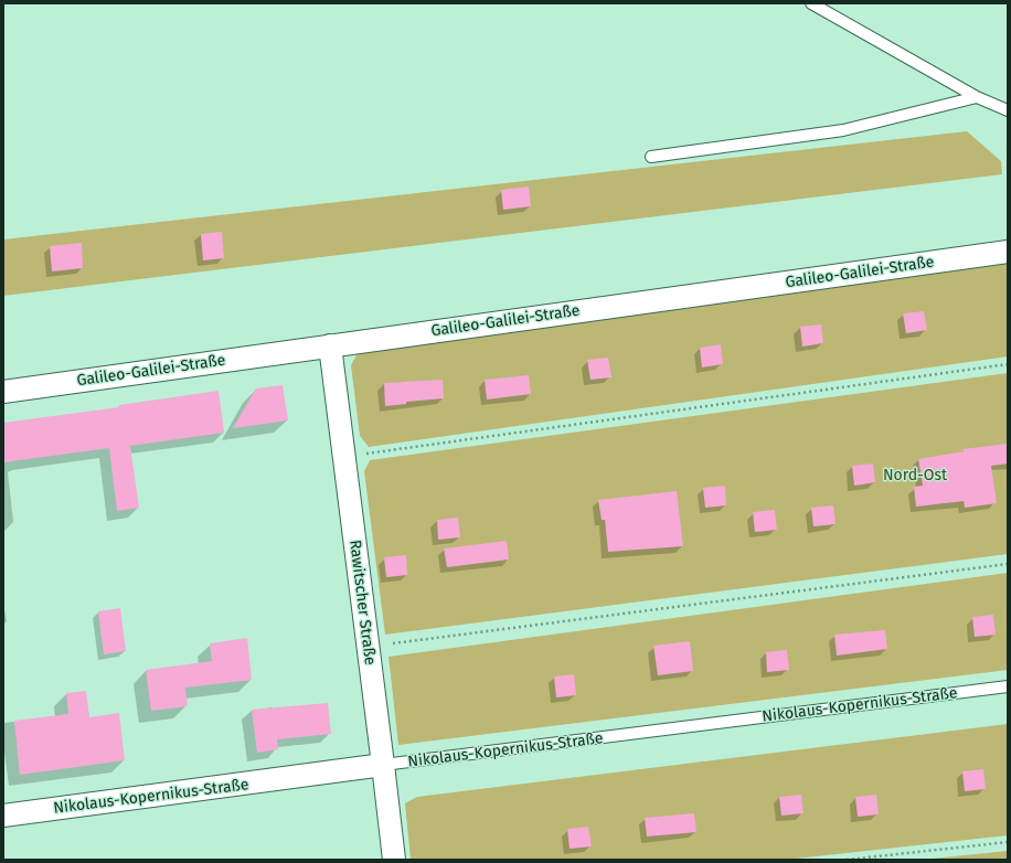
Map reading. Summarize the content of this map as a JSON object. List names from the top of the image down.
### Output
{
  "streets": {
    "street": ["Galileo-Galilei-Straße", "Rawitscher Straße", "Nikolaus-Kopernikus-Straße"]
  },
  "crossings": [
    ["Galileo-Galilei-Straße", "Rawitscher Straße"],
    ["Rawitscher Straße", "Nikolaus-Kopernikus-Straße"]
  ],
  "parks": ["Nord-Ost"]
}
